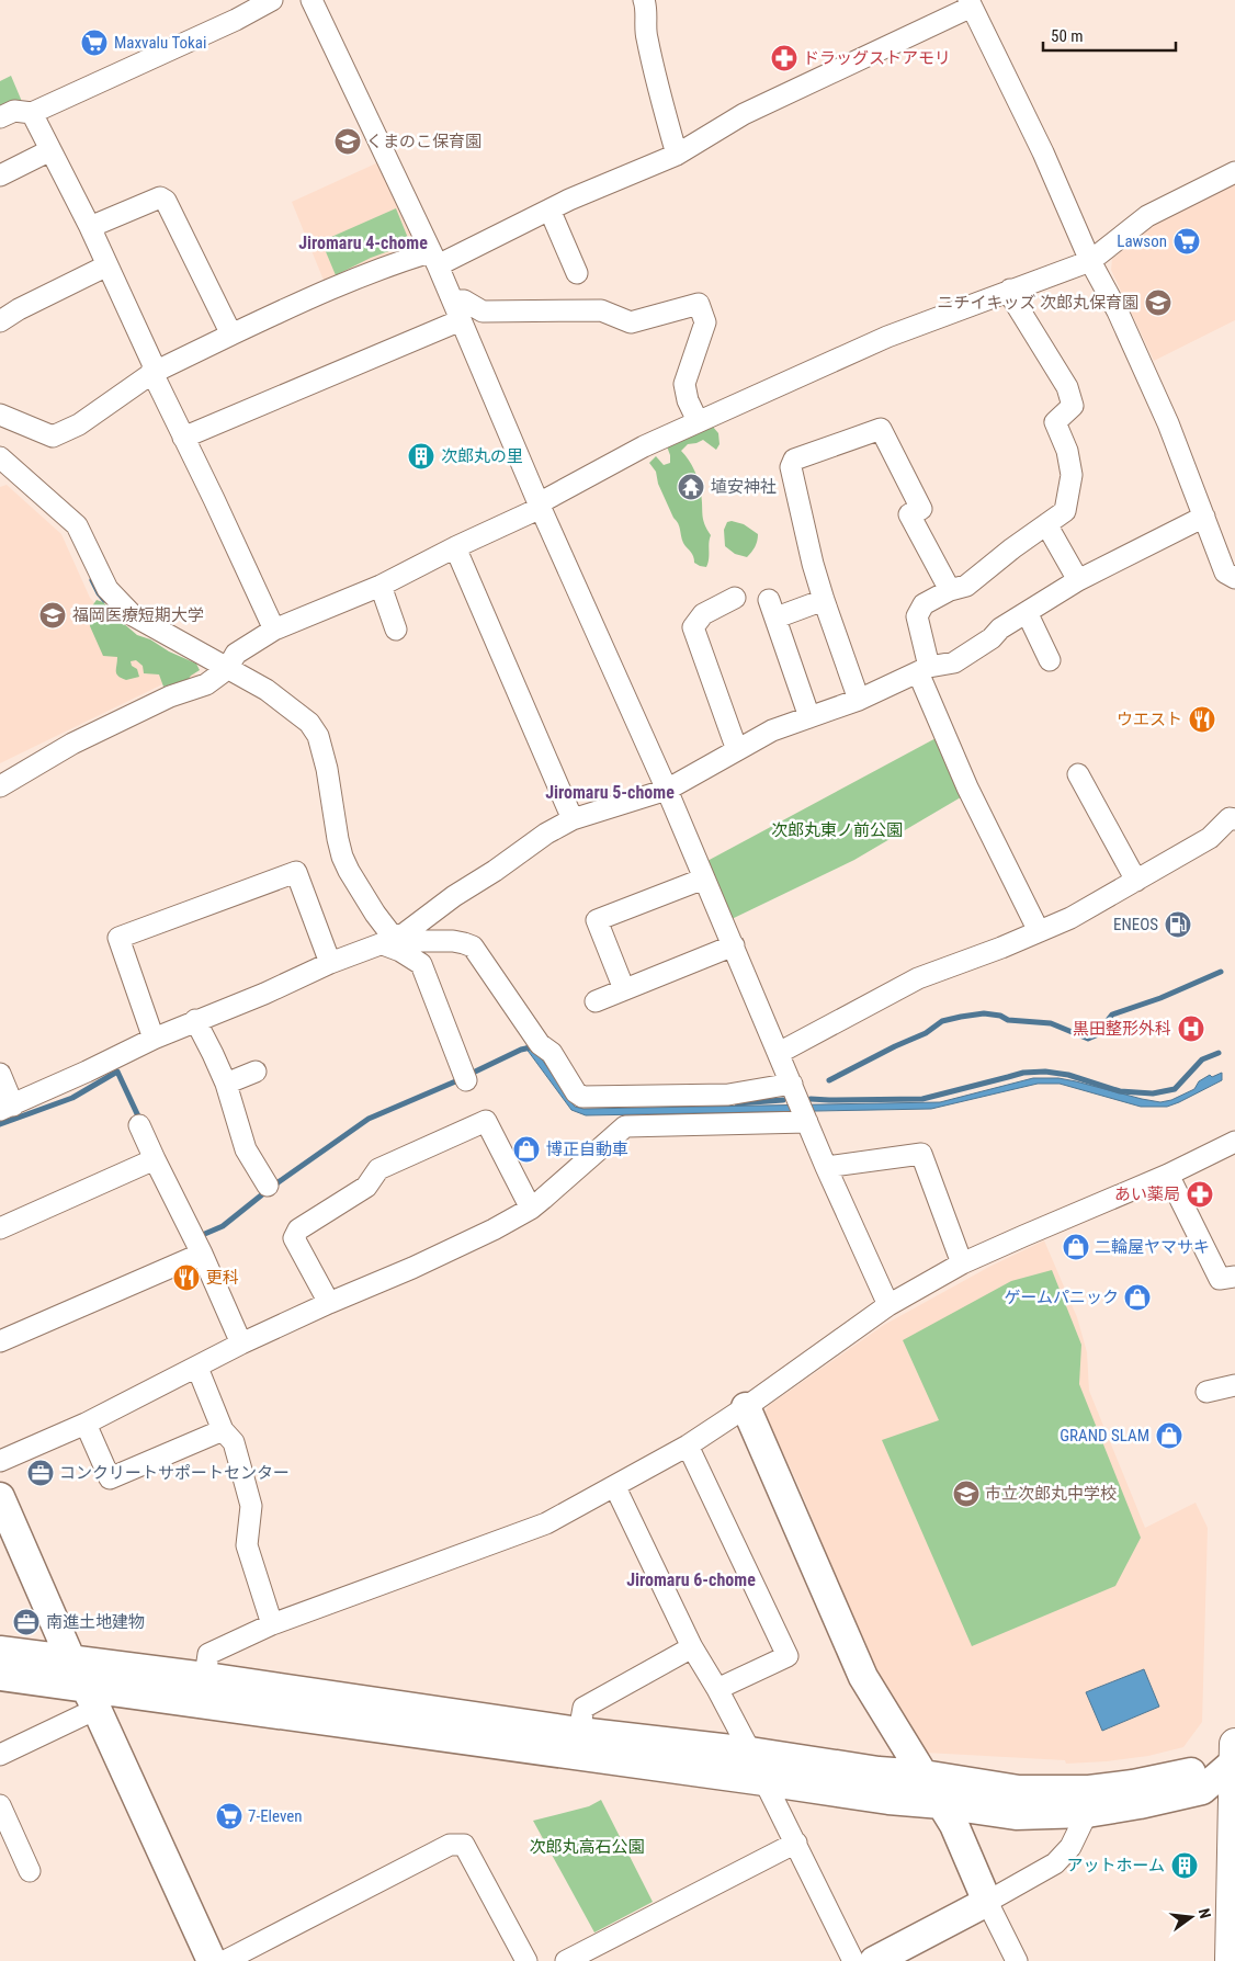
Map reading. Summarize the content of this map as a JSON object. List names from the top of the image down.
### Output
{
  "districts": ["Jiromaru 4-chome", "Jiromaru 5-chome", "Jiromaru 6-chome"],
  "parks": ["次郎丸東ノ前公園", "次郎丸高石公園"],
  "places": {
    "supermarket": ["Maxvalu Tokai", "Lawson", "7-Eleven"],
    "pharmacy": ["ドラッグストアモリ", "あい薬局"],
    "school or university": [
      "くまのこ保育園",
      "ニチイキッズ 次郎丸保育園",
      "福岡医療短期大学",
      "市立次郎丸中学校"
    ],
    "building": ["次郎丸の里", "アットホーム"],
    "temple": ["埴安神社"],
    "restaurant": ["ウエスト", "更科"],
    "fuel station": ["ENEOS"],
    "hospital": ["黒田整形外科"],
    "shop": [
      "博正自動車",
      "二輪屋ヤマサキ",
      "ゲームパニック",
      "GRAND SLAM"
    ],
    "office": ["コンクリートサポートセンター", "南進土地建物"]
  },
  "scale_bar": "50 m",
  "north": "right"
}
